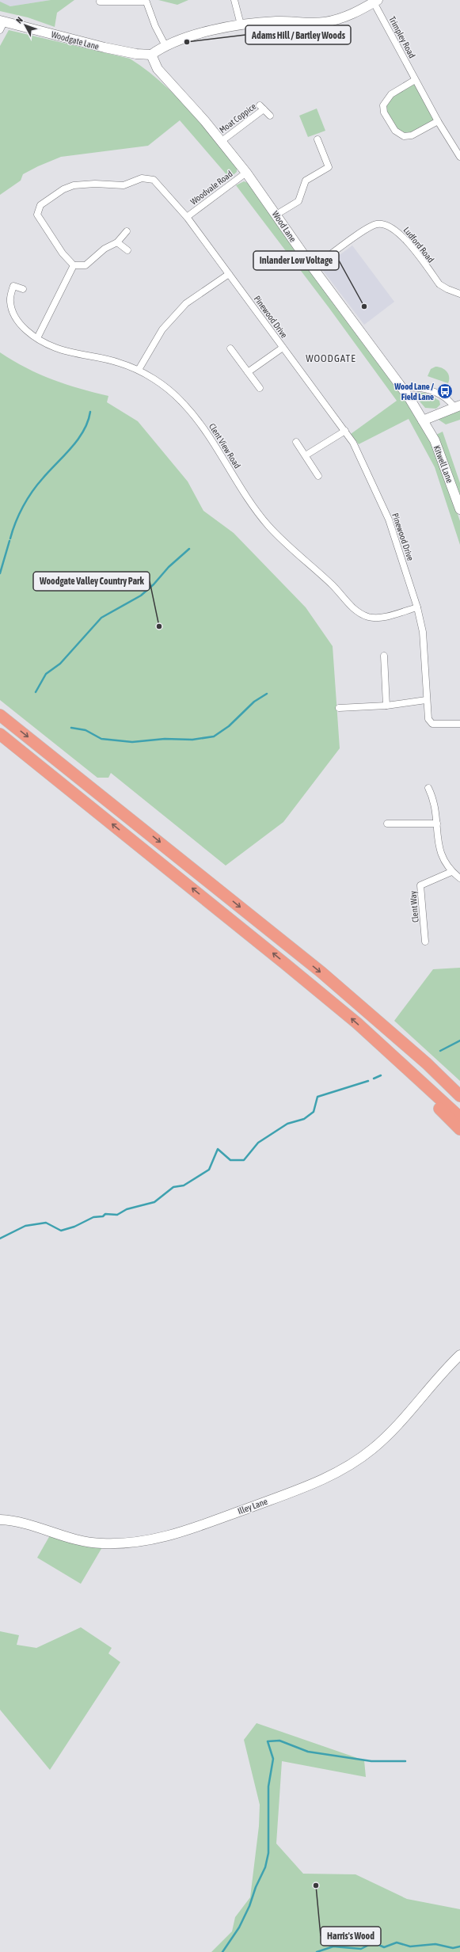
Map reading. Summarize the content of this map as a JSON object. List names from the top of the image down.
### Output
{
  "streets": {
    "street": [
      "Trimpley Road",
      "Woodgate Lane",
      "Moat Coppice",
      "Woodvale Road",
      "Wood Lane",
      "Ludford Road",
      "Pinewood Drive",
      "Clent View Road",
      "Kitwell Lane",
      "Clent Way",
      "Illey Lane"
    ]
  },
  "crossings": [
    ["Woodgate Lane", "Wood Lane"],
    ["Moat Coppice", "Wood Lane"],
    ["Woodvale Road", "Wood Lane"],
    ["Woodvale Road", "Pinewood Drive"],
    ["Wood Lane", "Ludford Road"],
    ["Wood Lane", "Kitwell Lane"],
    ["Pinewood Drive", "Clent View Road"]
  ],
  "districts": ["WOODGATE"],
  "places": {
    "other": [
      "Adams Hill / Bartley Woods",
      "Inlander Low Voltage",
      "Woodgate Valley Country Park",
      "Harris's Wood"
    ],
    "bus stop": ["Wood Lane / Field Lane"]
  },
  "north": "top left"
}
